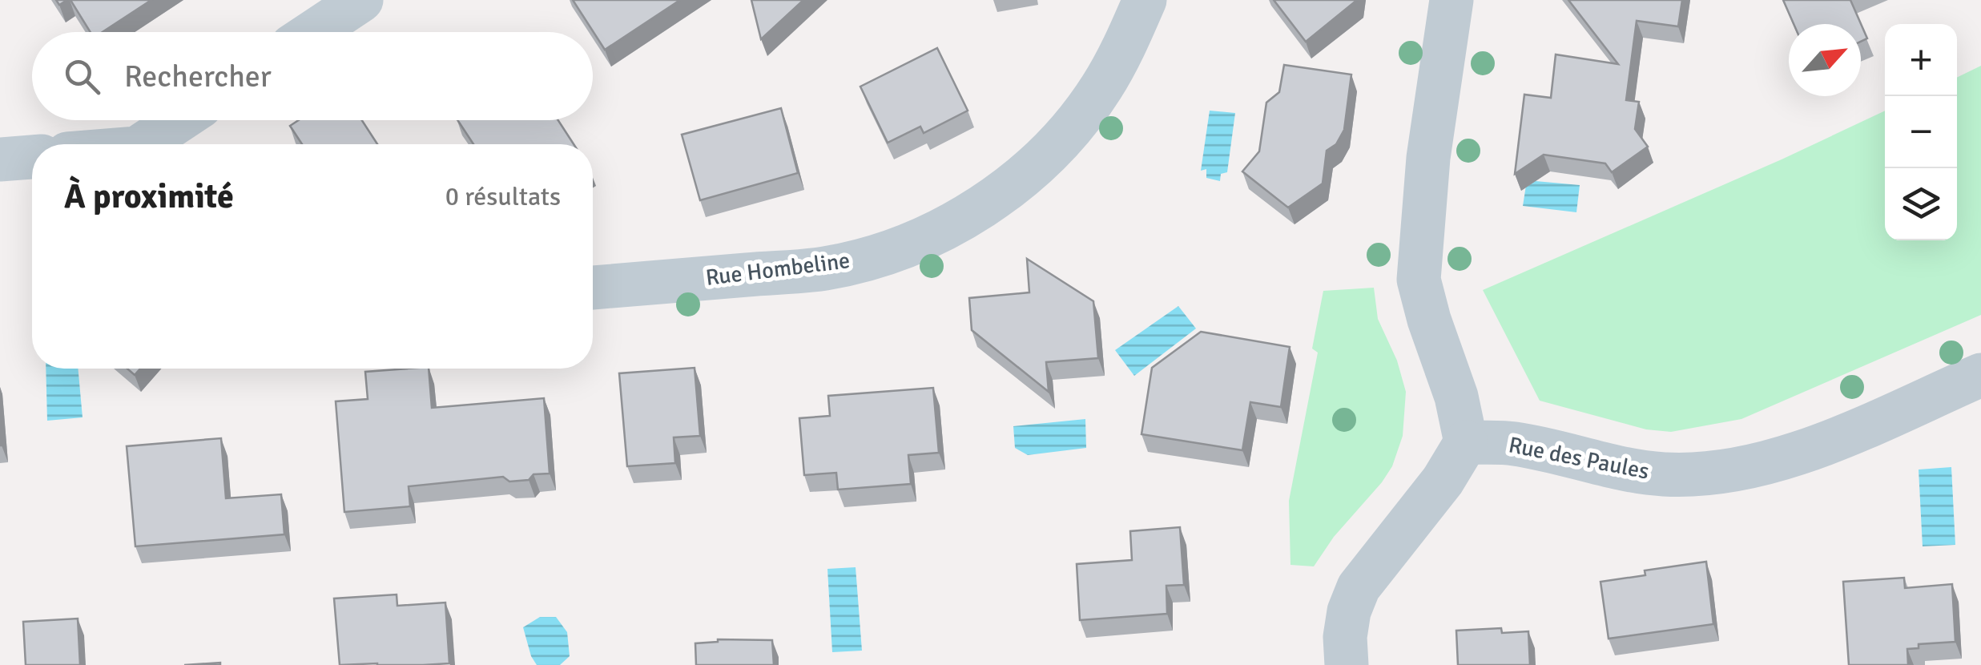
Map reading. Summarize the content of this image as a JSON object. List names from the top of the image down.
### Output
{
  "streets": {
    "street": ["Rue Hombeline", "Rue des Paules"]
  },
  "north": "top right",
  "page": {
    "map_buttons": ["+", "−"],
    "search": "Rechercher",
    "heading": ["À proximité", "0 résultats"]
  }
}
